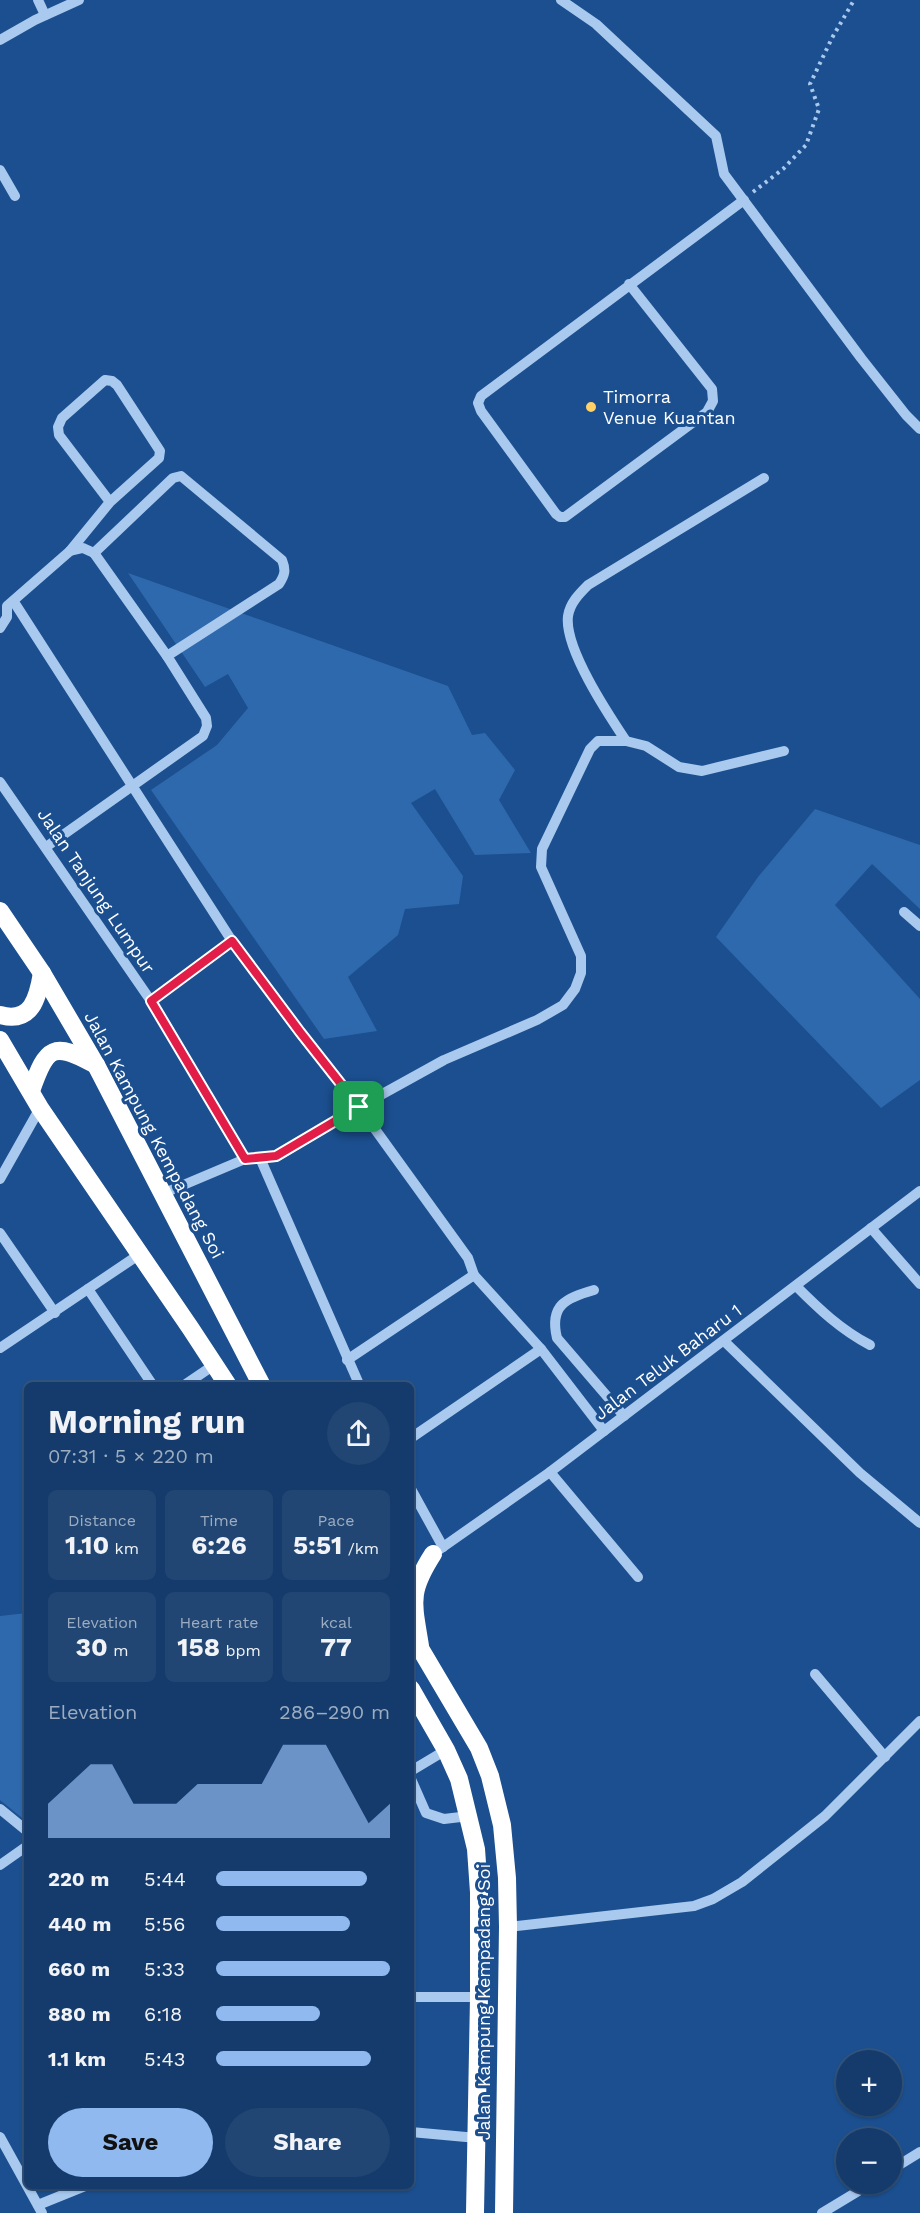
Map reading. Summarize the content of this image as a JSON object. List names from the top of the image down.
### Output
{
  "streets": {
    "highway": ["Jalan Kampung Kempadang Soi"],
    "street": ["Jalan Tanjung Lumpur", "Jalan Teluk Baharu 1"]
  },
  "places": ["Timorra Venue Kuantan"],
  "page": {
    "heading": ["Morning run", "07:31 · 5 × 220 m"],
    "stats": [
      ["Distance", "1.10 km"],
      ["Time", "6:26"],
      ["Pace", "5:51 /km"],
      ["Elevation", "30 m"],
      ["Heart rate", "158 bpm"],
      ["kcal", "77"]
    ],
    "chart": ["Elevation", "286–290 m"],
    "list": [
      {
        "name": "220 m",
        "note": "5:44"
      },
      {
        "name": "440 m",
        "note": "5:56"
      },
      {
        "name": "660 m",
        "note": "5:33"
      },
      {
        "name": "880 m",
        "note": "6:18"
      },
      {
        "name": "1.1 km",
        "note": "5:43"
      }
    ],
    "map_buttons": ["+", "−"],
    "buttons": ["Save", "Share"]
  }
}
